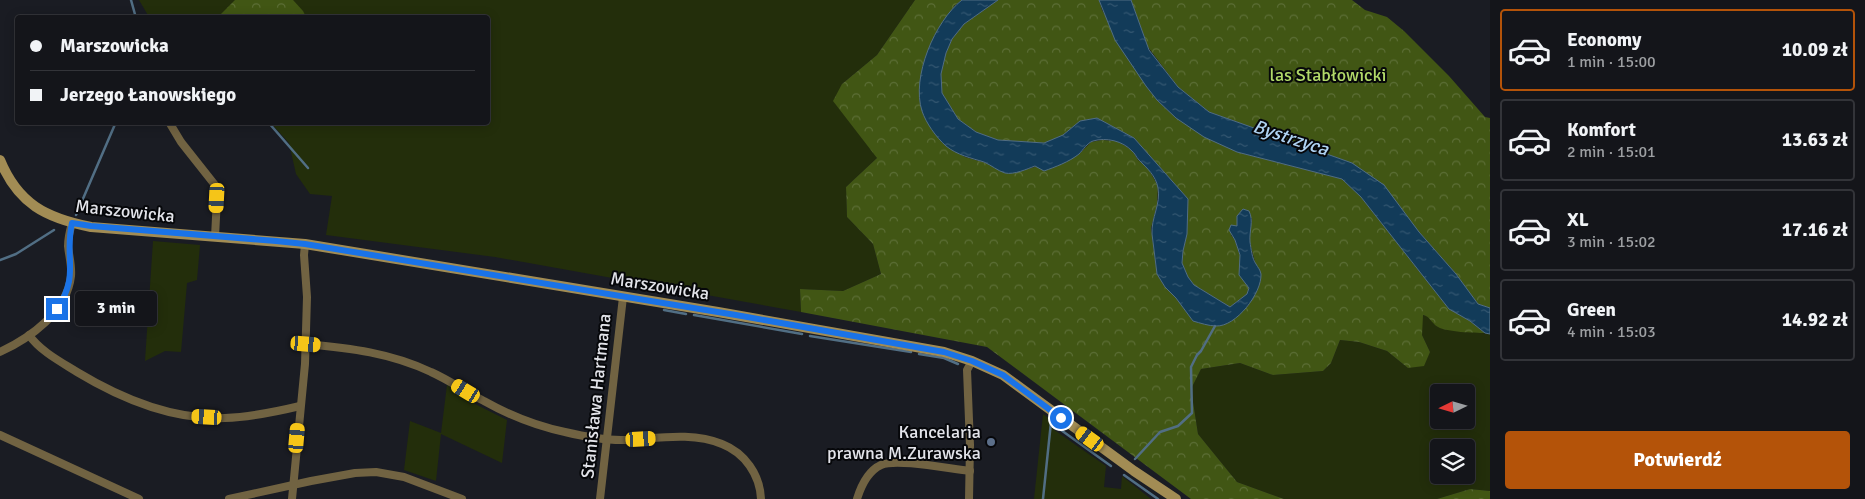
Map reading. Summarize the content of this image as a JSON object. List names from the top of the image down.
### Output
{
  "streets": {
    "street": ["Marszowicka", "Stanisława Hartmana"]
  },
  "crossings": [
    ["Marszowicka", "Stanisława Hartmana"]
  ],
  "water": ["Bystrzyca"],
  "parks": ["las Stabłowicki"],
  "places": ["Kancelaria prawna M.Zurawska"],
  "north": "left",
  "page": {
    "list": [
      {
        "name": "Economy",
        "note": "1 min · 15:00",
        "value": "10.09 zł"
      },
      {
        "name": "Komfort",
        "note": "2 min · 15:01",
        "value": "13.63 zł"
      },
      {
        "name": "XL",
        "note": "3 min · 15:02",
        "value": "17.16 zł"
      },
      {
        "name": "Green",
        "note": "4 min · 15:03",
        "value": "14.92 zł"
      }
    ],
    "banner": ["Marszowicka", "Jerzego Łanowskiego"],
    "bubble": "3 min",
    "buttons": "Potwierdź"
  }
}
